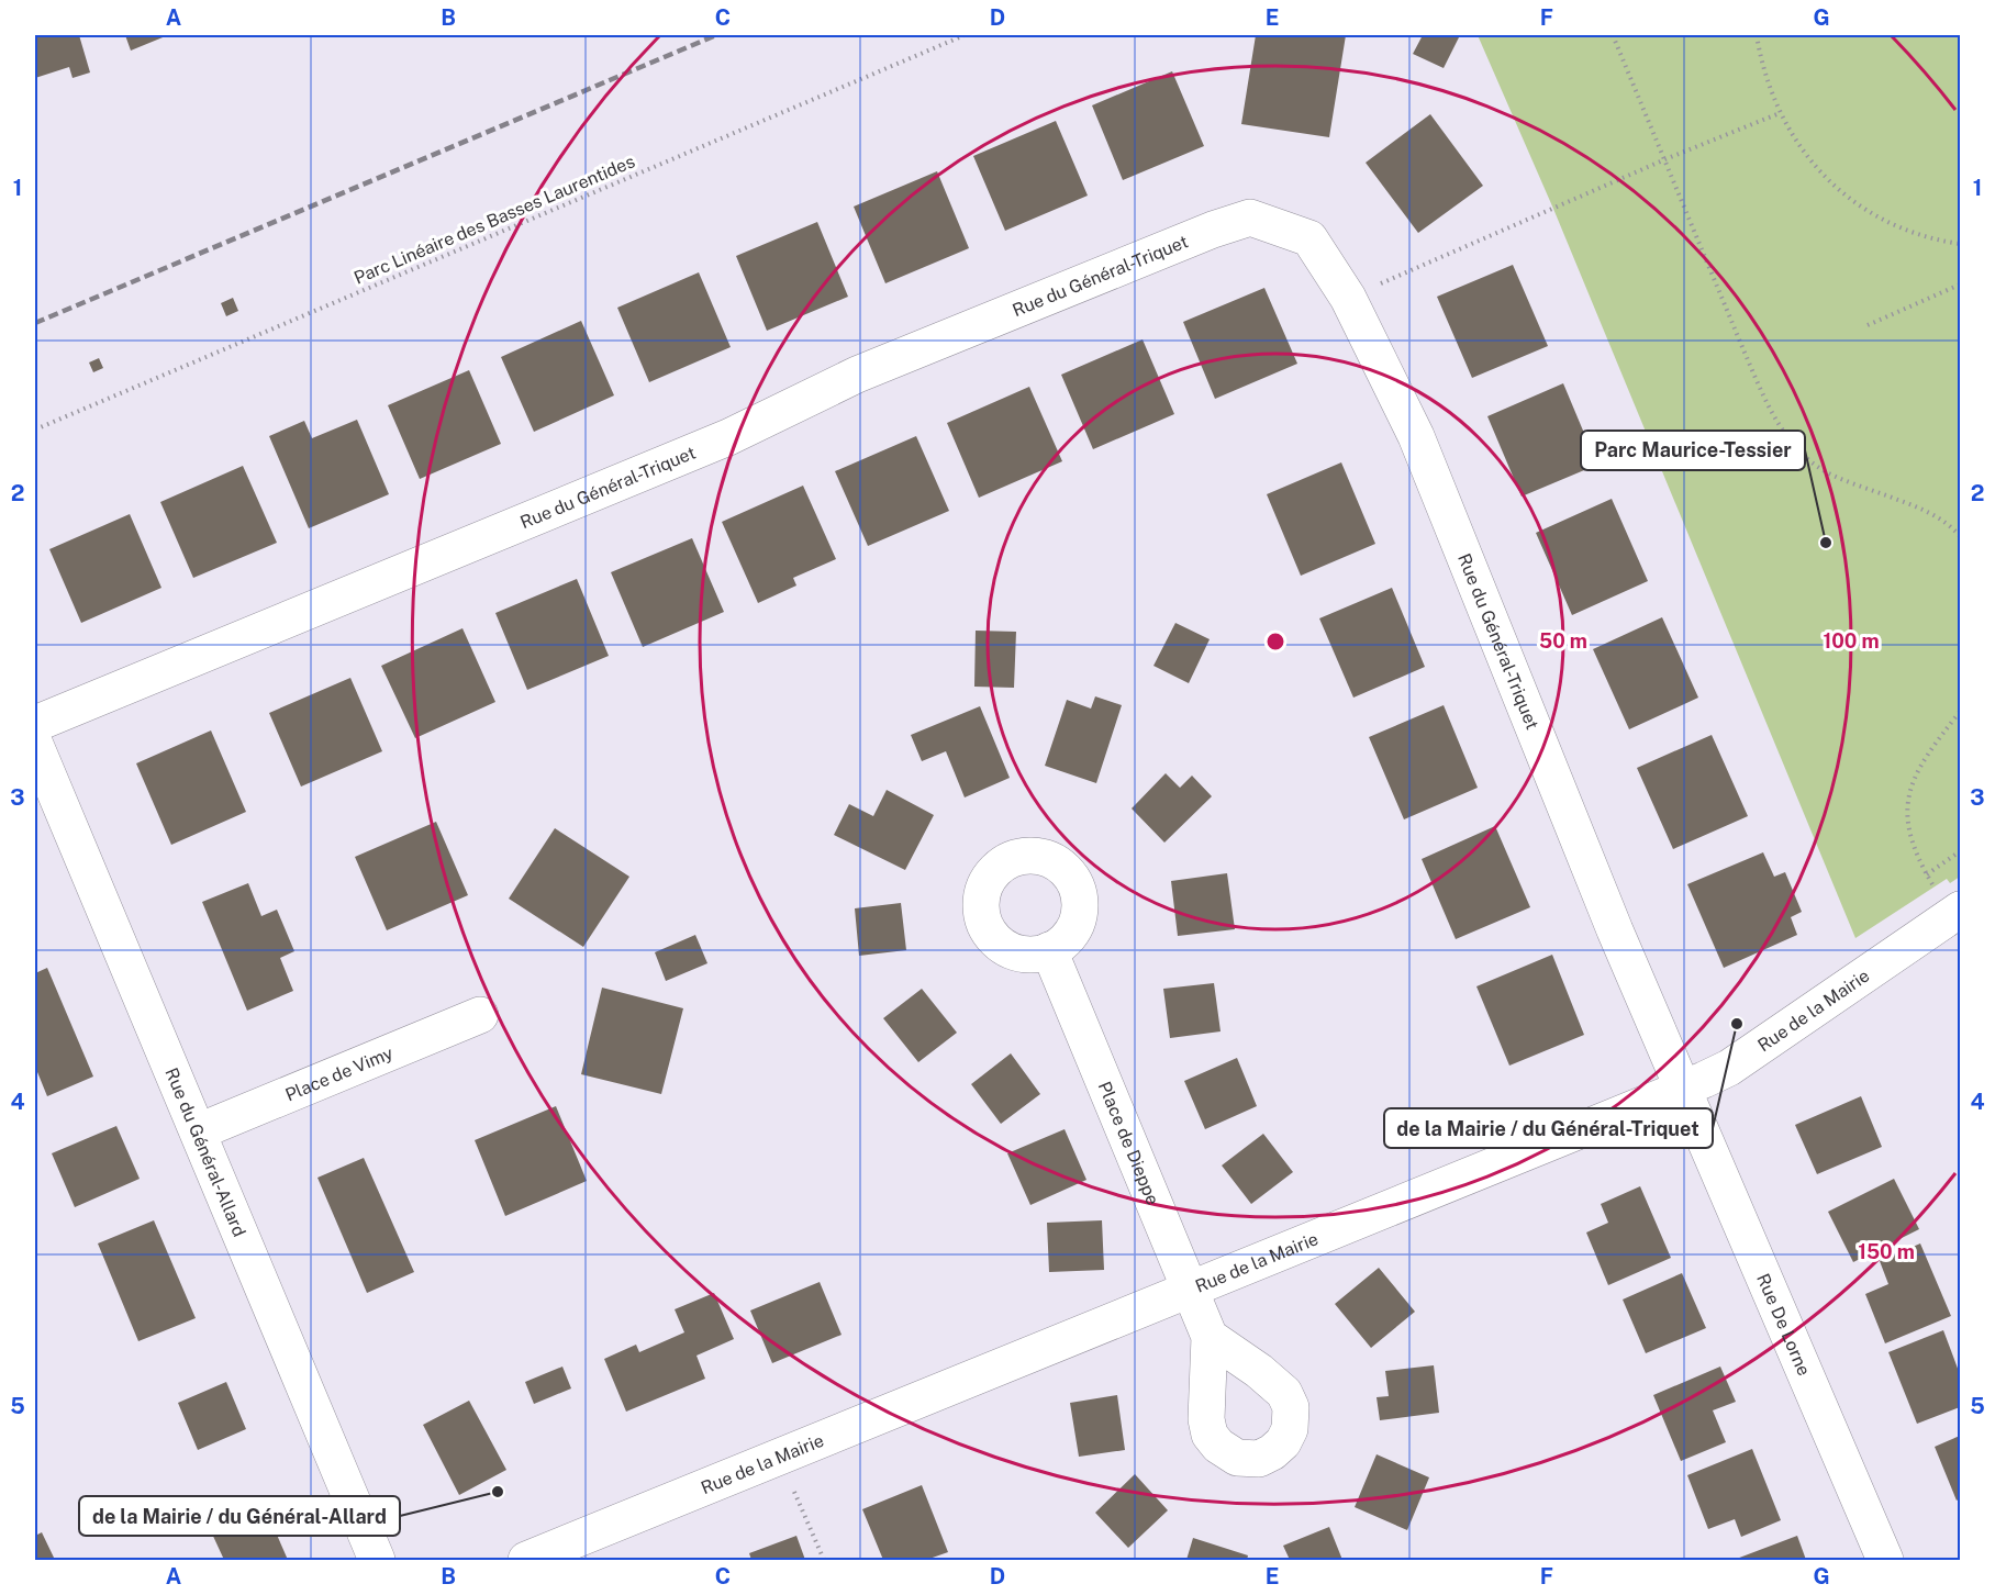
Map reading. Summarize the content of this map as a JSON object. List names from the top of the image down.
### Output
{
  "streets": {
    "street": [
      "Rue du Général-Triquet",
      "Rue de la Mairie",
      "Place de Vimy",
      "Place de Dieppe",
      "Rue du Général-Allard",
      "Rue De Lorne"
    ],
    "path": ["Parc Linéaire des Basses Laurentides"]
  },
  "crossings": [
    ["Rue du Général-Triquet", "Rue de la Mairie"],
    ["Rue du Général-Triquet", "Rue De Lorne"],
    ["Rue de la Mairie", "Place de Dieppe"],
    ["Rue de la Mairie", "Rue De Lorne"],
    ["Place de Vimy", "Rue du Général-Allard"]
  ],
  "places": ["Parc Maurice-Tessier", "de la Mairie / du Général-Triquet", "de la Mairie / du Général-Allard"],
  "grid": {
    "columns": [
      "A",
      "B",
      "C",
      "D",
      "E",
      "F",
      "G"
    ],
    "rows": [
      "1",
      "2",
      "3",
      "4",
      "5"
    ]
  },
  "rings": ["50 m", "100 m", "150 m"]
}
